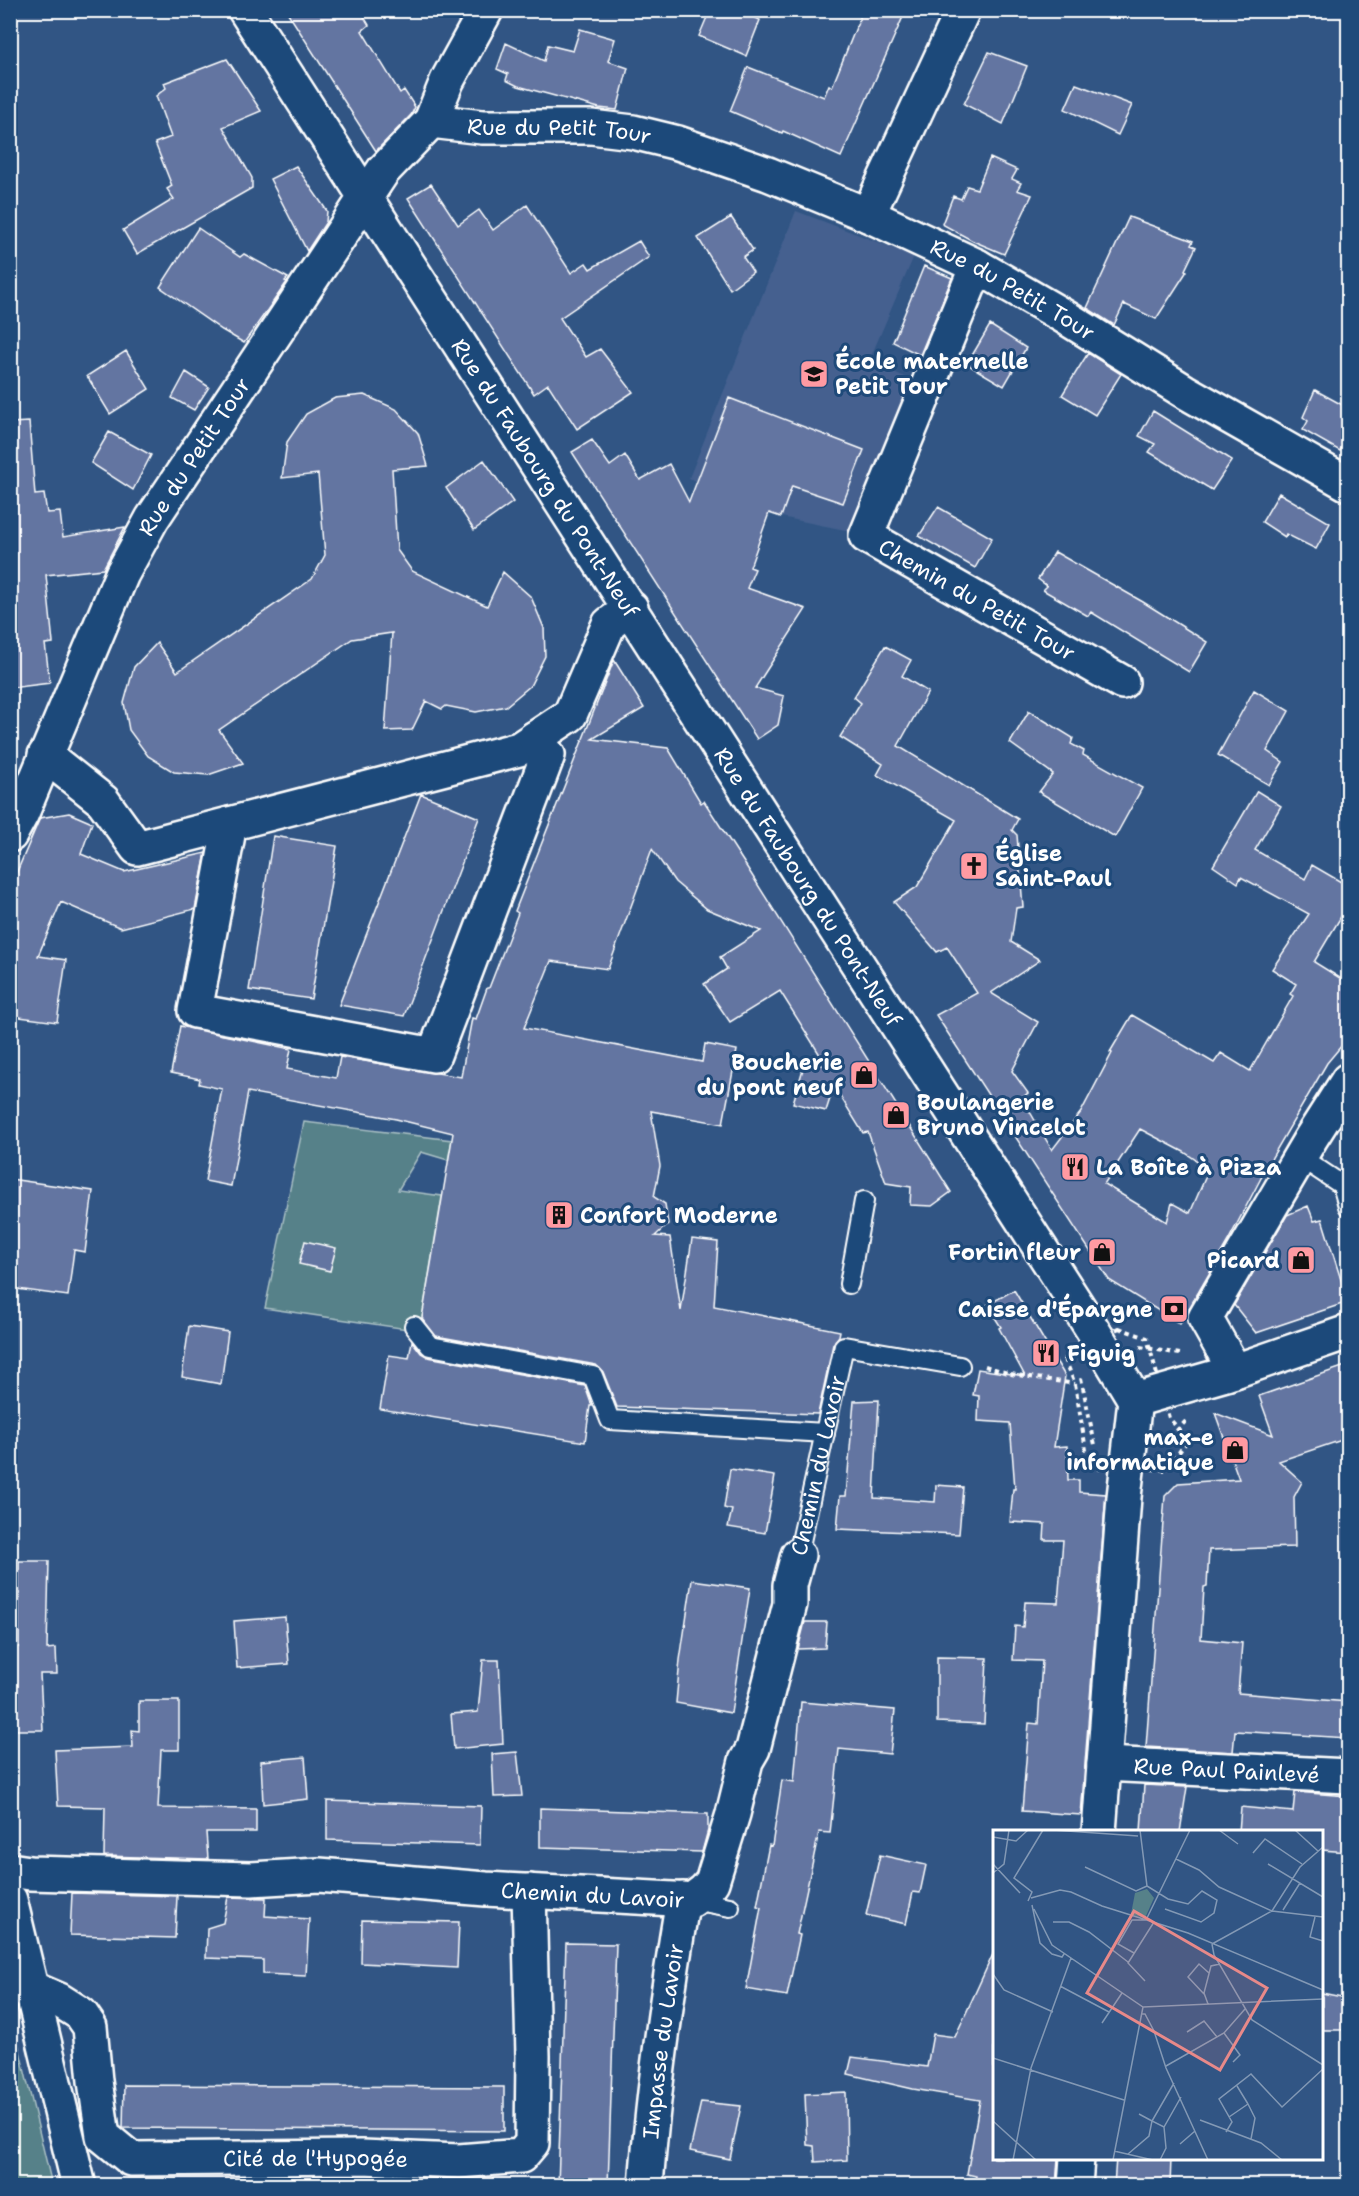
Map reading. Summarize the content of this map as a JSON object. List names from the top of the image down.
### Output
{
  "streets": {
    "street": [
      "Rue du Petit Tour",
      "Rue du Faubourg du Pont-Neuf",
      "Chemin du Petit Tour",
      "Chemin du Lavoir",
      "Rue Paul Painlevé",
      "Impasse du Lavoir",
      "Cité de l'Hypogée"
    ]
  },
  "crossings": [
    ["Rue du Petit Tour", "Rue du Faubourg du Pont-Neuf"],
    ["Rue du Petit Tour", "Chemin du Petit Tour"],
    ["Chemin du Lavoir", "Impasse du Lavoir"],
    ["Chemin du Lavoir", "Cité de l'Hypogée"]
  ],
  "places": {
    "school or university": ["École maternelle Petit Tour"],
    "church": ["Église Saint-Paul"],
    "shop": [
      "Boucherie du pont neuf",
      "Boulangerie Bruno Vincelot",
      "Fortin fleur",
      "Picard",
      "max-e informatique"
    ],
    "restaurant": ["La Boîte à Pizza", "Figuig"],
    "building": ["Confort Moderne"],
    "bank": ["Caisse d'Épargne"]
  }
}
